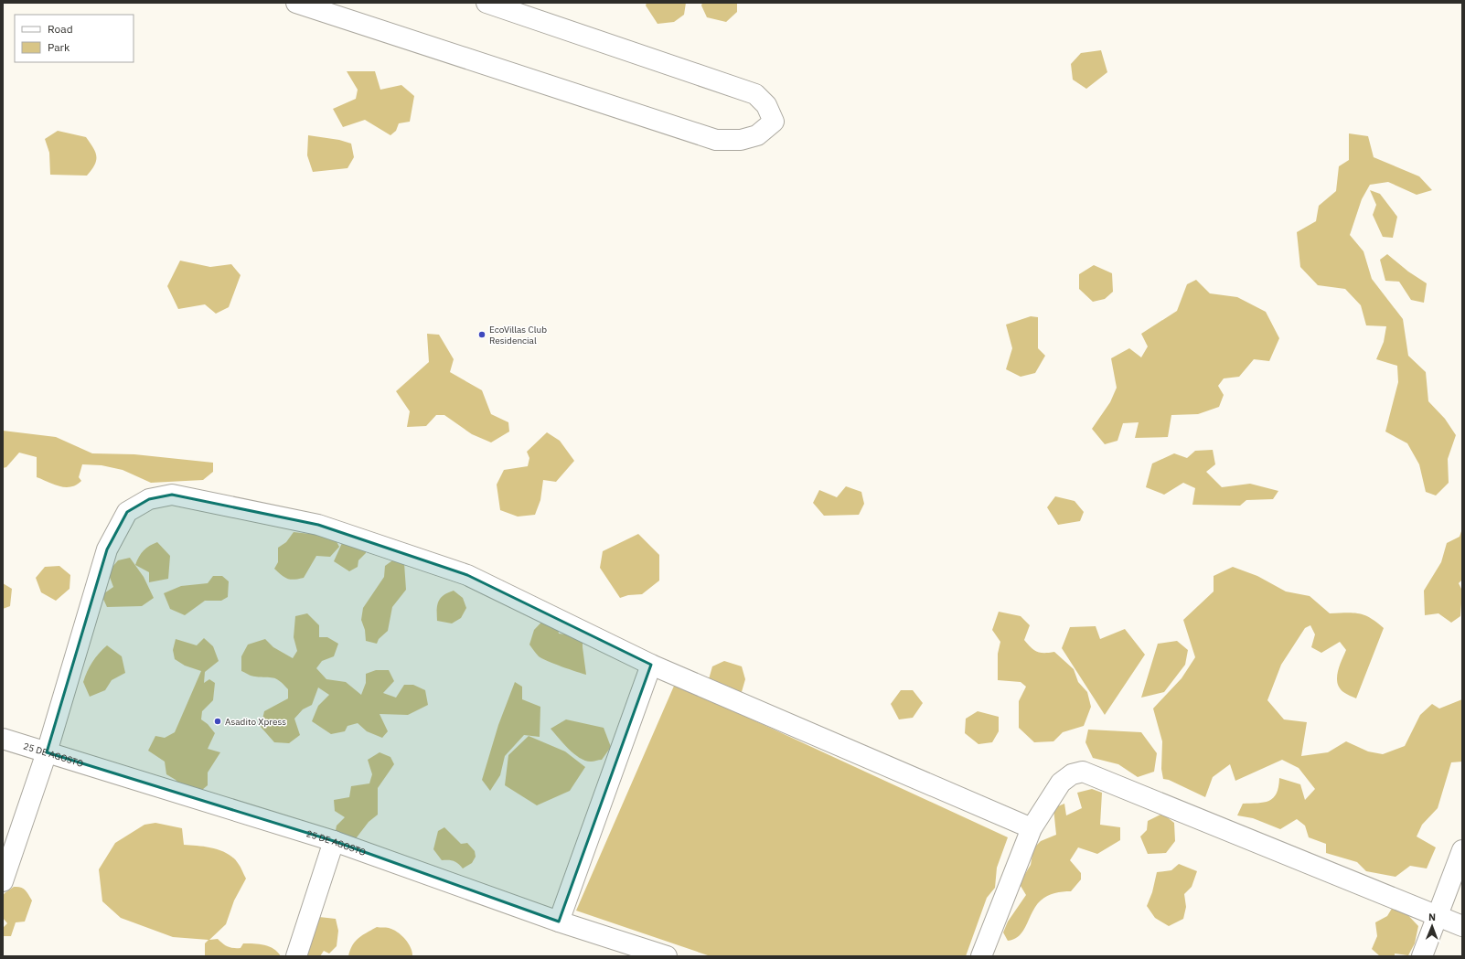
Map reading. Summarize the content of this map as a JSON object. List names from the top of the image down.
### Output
{
  "streets": {
    "street": ["25 DE AGOSTO"]
  },
  "places": ["EcoVillas Club Residencial", "Asadito Xpress"],
  "legend": ["Road", "Park"],
  "north": "top"
}
